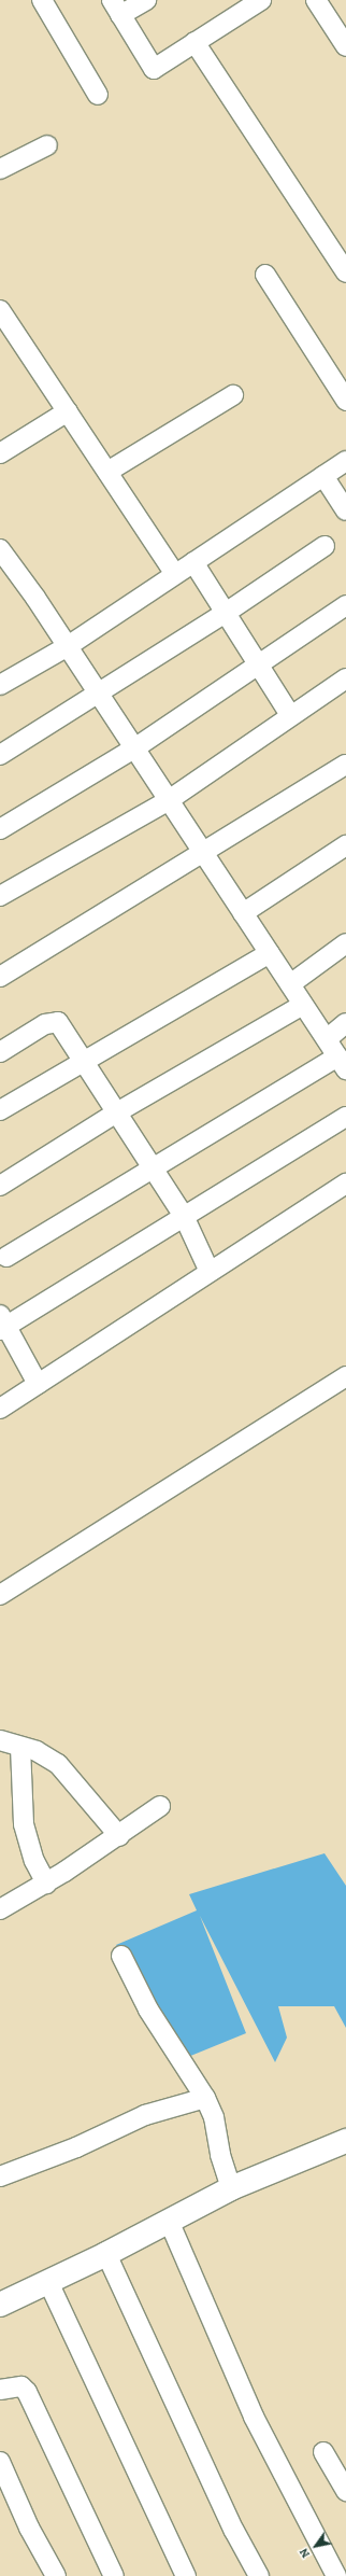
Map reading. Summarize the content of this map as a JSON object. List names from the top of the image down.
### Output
{
  "north": "bottom left"
}
